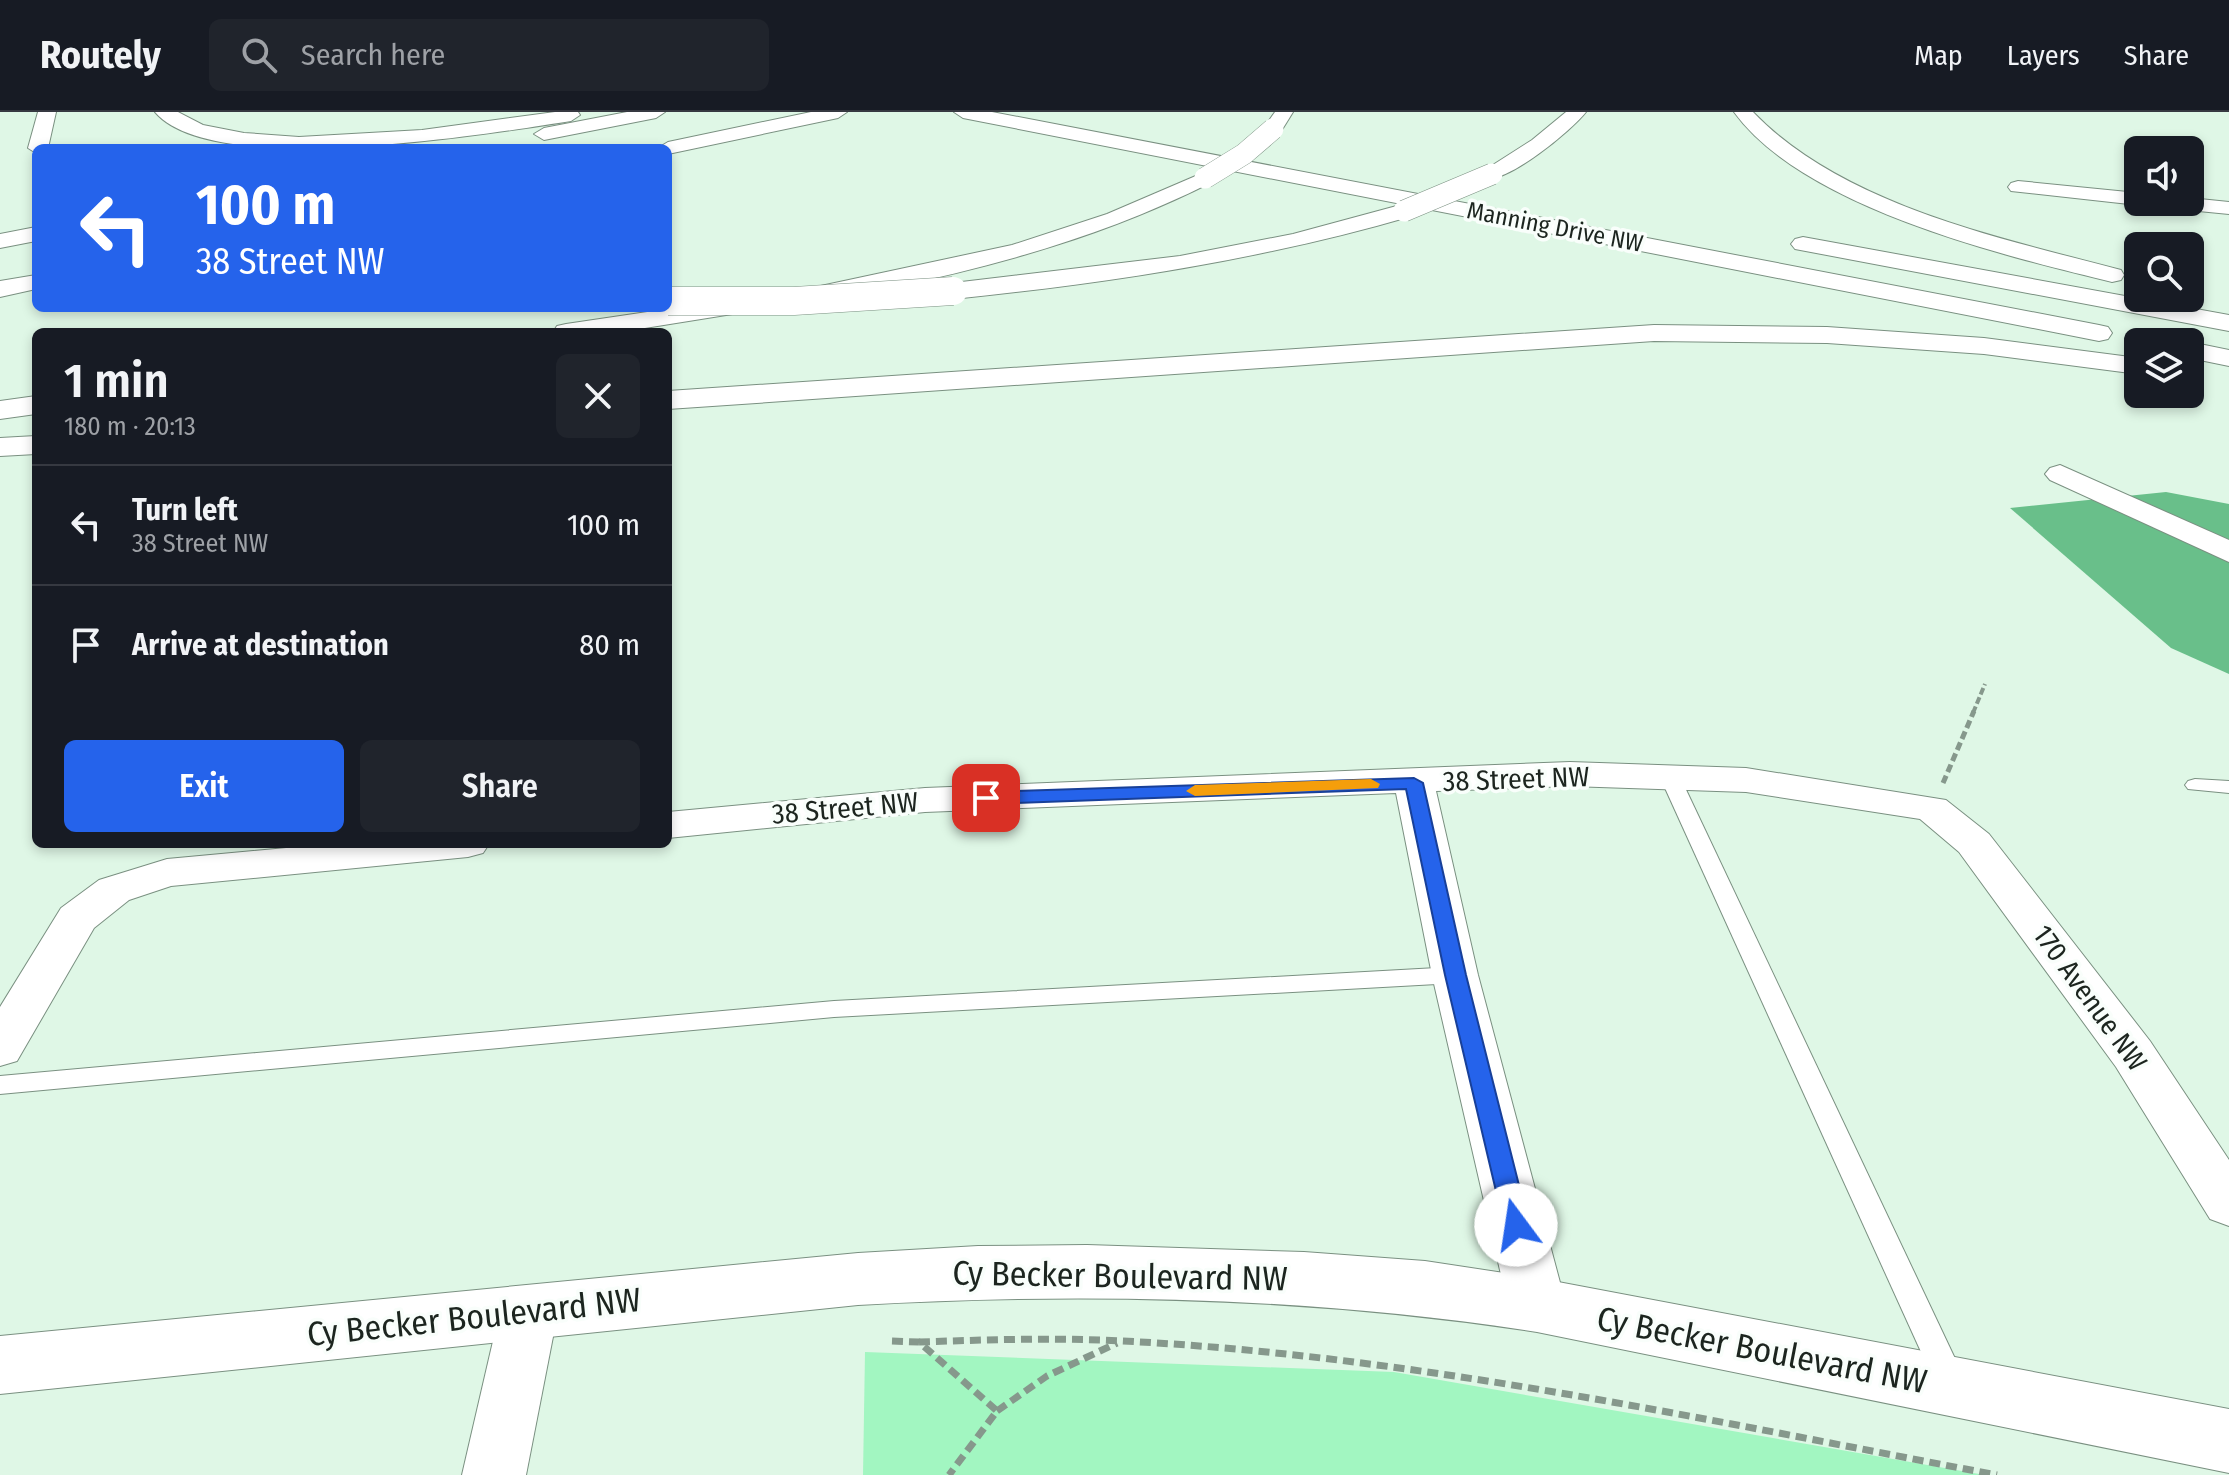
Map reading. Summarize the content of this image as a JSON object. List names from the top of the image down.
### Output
{
  "streets": {
    "main road": ["Manning Drive NW", "Cy Becker Boulevard NW"],
    "street": ["38 Street NW", "170 Avenue NW"]
  },
  "crossings": [
    ["38 Street NW", "170 Avenue NW"]
  ],
  "page": {
    "header": "Routely",
    "search": "Search here",
    "nav": ["Map", "Layers", "Share"],
    "turn": ["100 m", "38 Street NW"],
    "heading": ["1 min", "180 m · 20:13"],
    "list": [
      {
        "name": "Turn left",
        "note": "38 Street NW",
        "value": "100 m"
      },
      {
        "name": "Arrive at destination",
        "value": "80 m"
      }
    ],
    "buttons": ["Exit", "Share"]
  }
}
